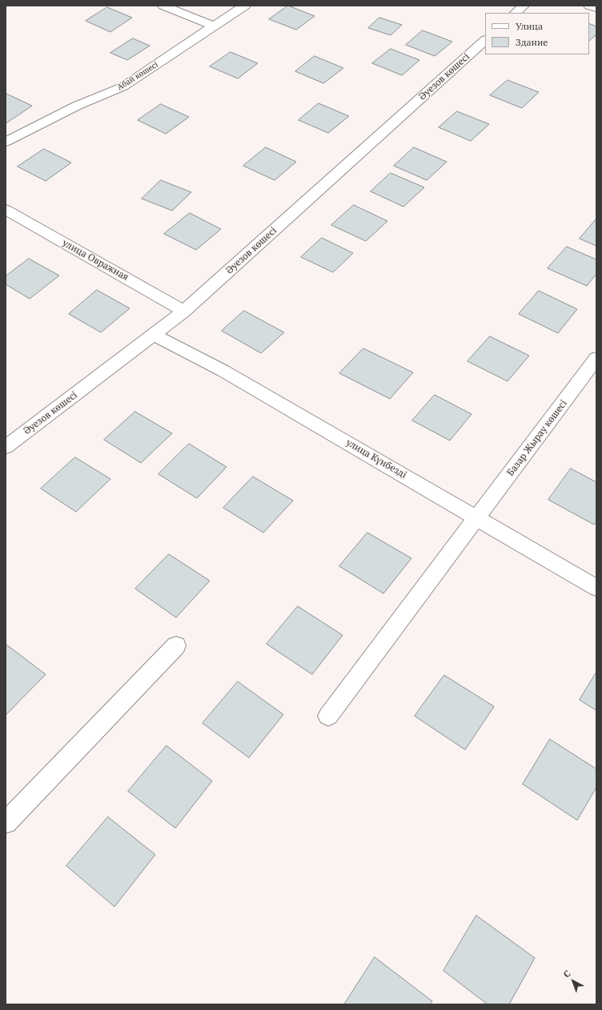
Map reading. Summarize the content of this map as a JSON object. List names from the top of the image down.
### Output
{
  "streets": {
    "street": [
      "Абай көшесі",
      "Әуезов көшесі",
      "улица Овражная",
      "Базар Жырау көшесі",
      "улица Күнбезді"
    ]
  },
  "crossings": [
    ["Әуезов көшесі", "улица Овражная"],
    ["Әуезов көшесі", "улица Күнбезді"],
    ["Базар Жырау көшесі", "улица Күнбезді"]
  ],
  "legend": ["Улица", "Здание"],
  "north": "top left"
}
